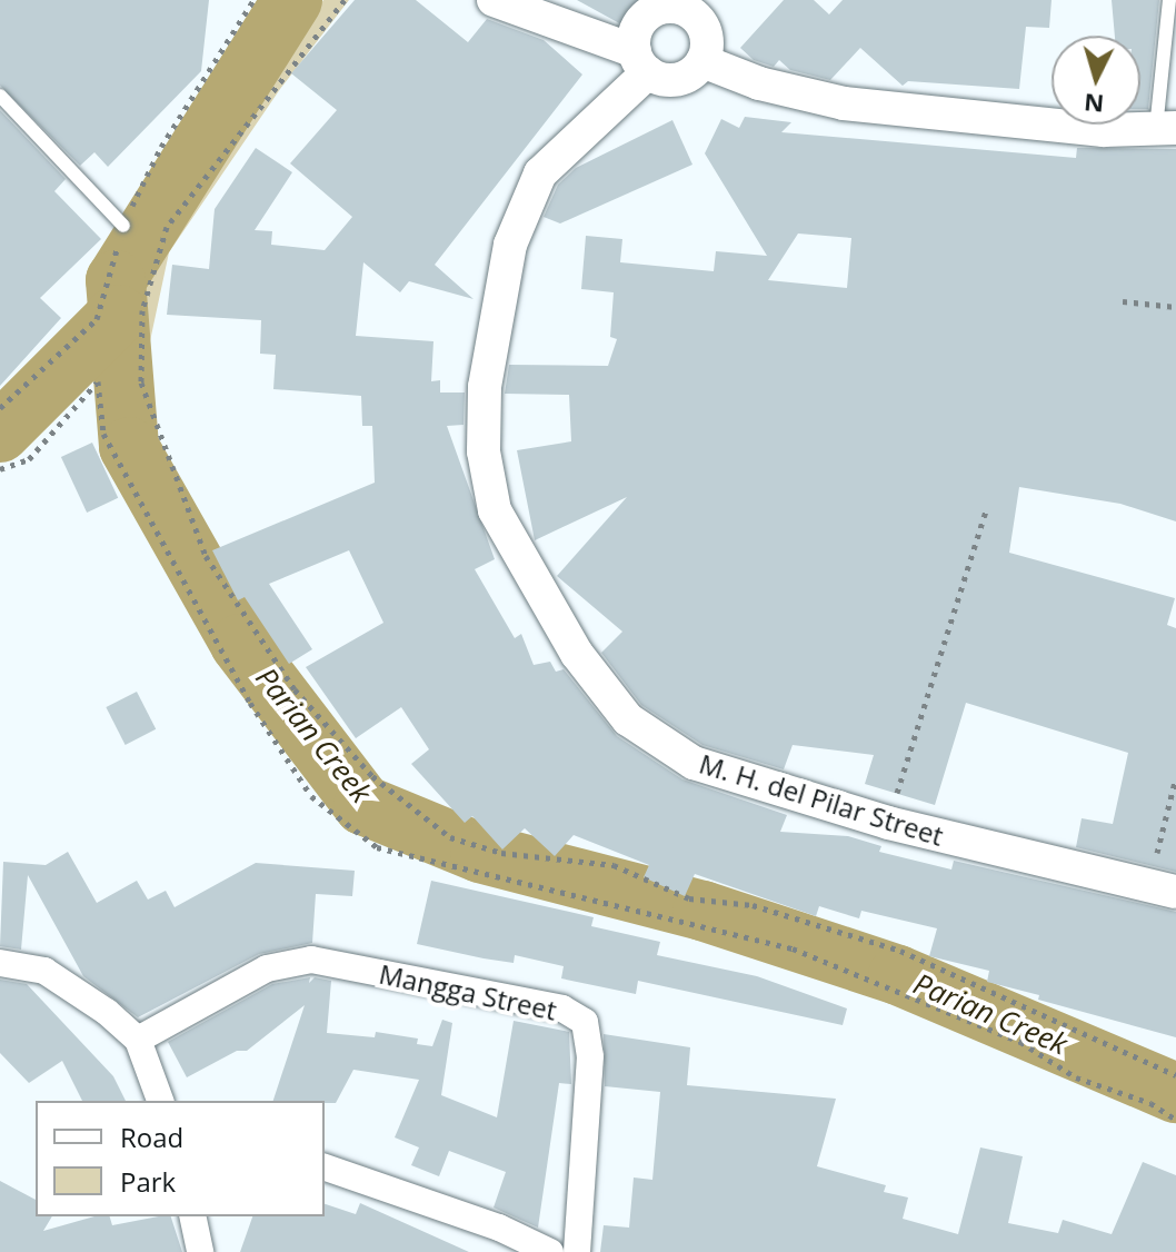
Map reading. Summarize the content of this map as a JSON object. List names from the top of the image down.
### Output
{
  "streets": {
    "street": ["M. H. del Pilar Street", "Mangga Street"]
  },
  "water": ["Parian Creek"],
  "legend": ["Road", "Park"],
  "north": "bottom"
}
